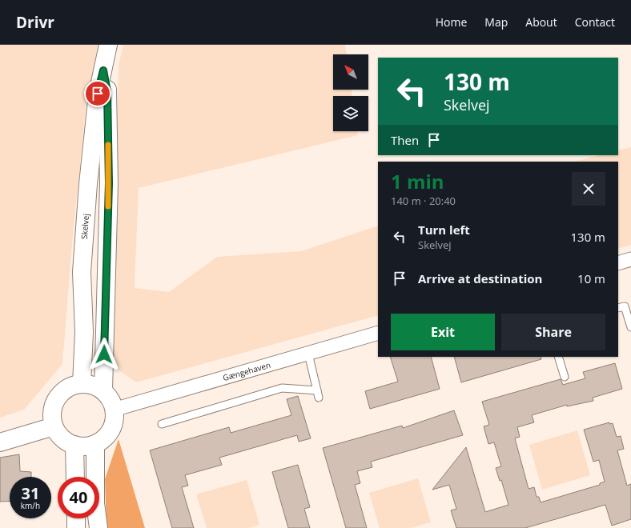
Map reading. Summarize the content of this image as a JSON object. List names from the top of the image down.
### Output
{
  "streets": {
    "street": ["Skelvej", "Gængehaven"]
  },
  "crossings": [
    ["Skelvej", "Gængehaven"]
  ],
  "north": "top left",
  "page": {
    "header": "Drivr",
    "nav": [
      "Home",
      "Map",
      "About",
      "Contact"
    ],
    "turn": ["130 m", "Skelvej"],
    "then": "Then",
    "heading": ["1 min", "140 m · 20:40"],
    "list": [
      {
        "name": "Turn left",
        "note": "Skelvej",
        "value": "130 m"
      },
      {
        "name": "Arrive at destination",
        "value": "10 m"
      }
    ],
    "buttons": ["Exit", "Share"],
    "speed": "31 km/h",
    "limit": "40"
  }
}
